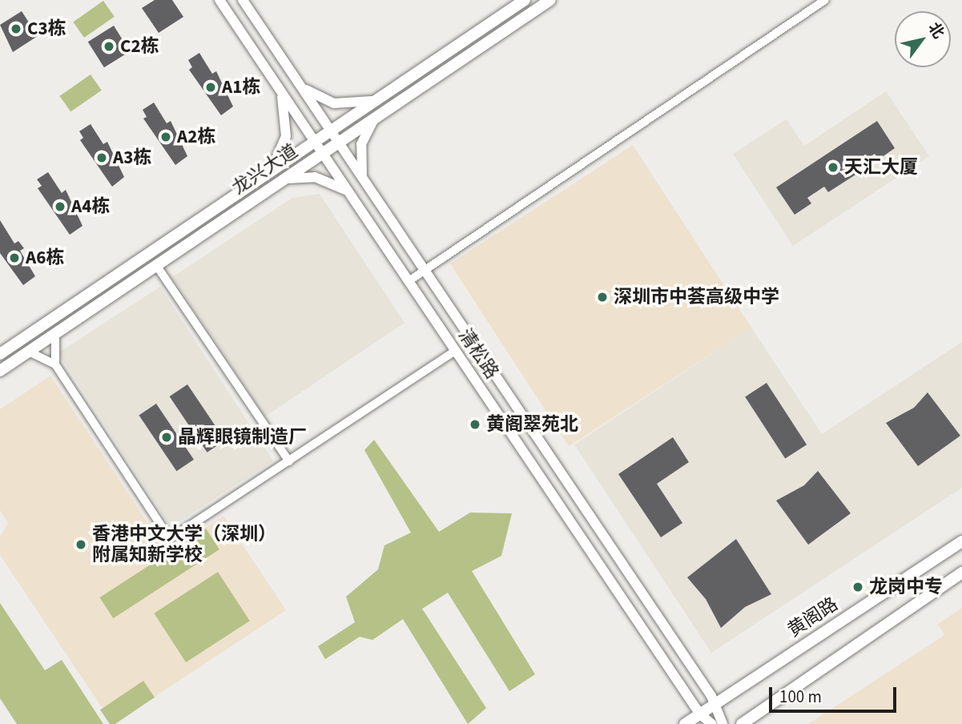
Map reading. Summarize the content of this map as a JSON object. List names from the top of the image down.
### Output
{
  "streets": {
    "main road": ["龙兴大道", "黄阁路"],
    "street": ["清松路"]
  },
  "crossings": [
    ["龙兴大道", "清松路"],
    ["清松路", "黄阁路"]
  ],
  "places": [
    "C3栋",
    "C2栋",
    "A1栋",
    "A2栋",
    "A3栋",
    "天汇大厦",
    "A4栋",
    "A6栋",
    "深圳市中荟高级中学",
    "黄阁翠苑北",
    "晶辉眼镜制造厂",
    "香港中文大学（深圳） 附属知新学校",
    "龙岗中专"
  ],
  "scale_bar": "100 m",
  "north": "top right"
}
